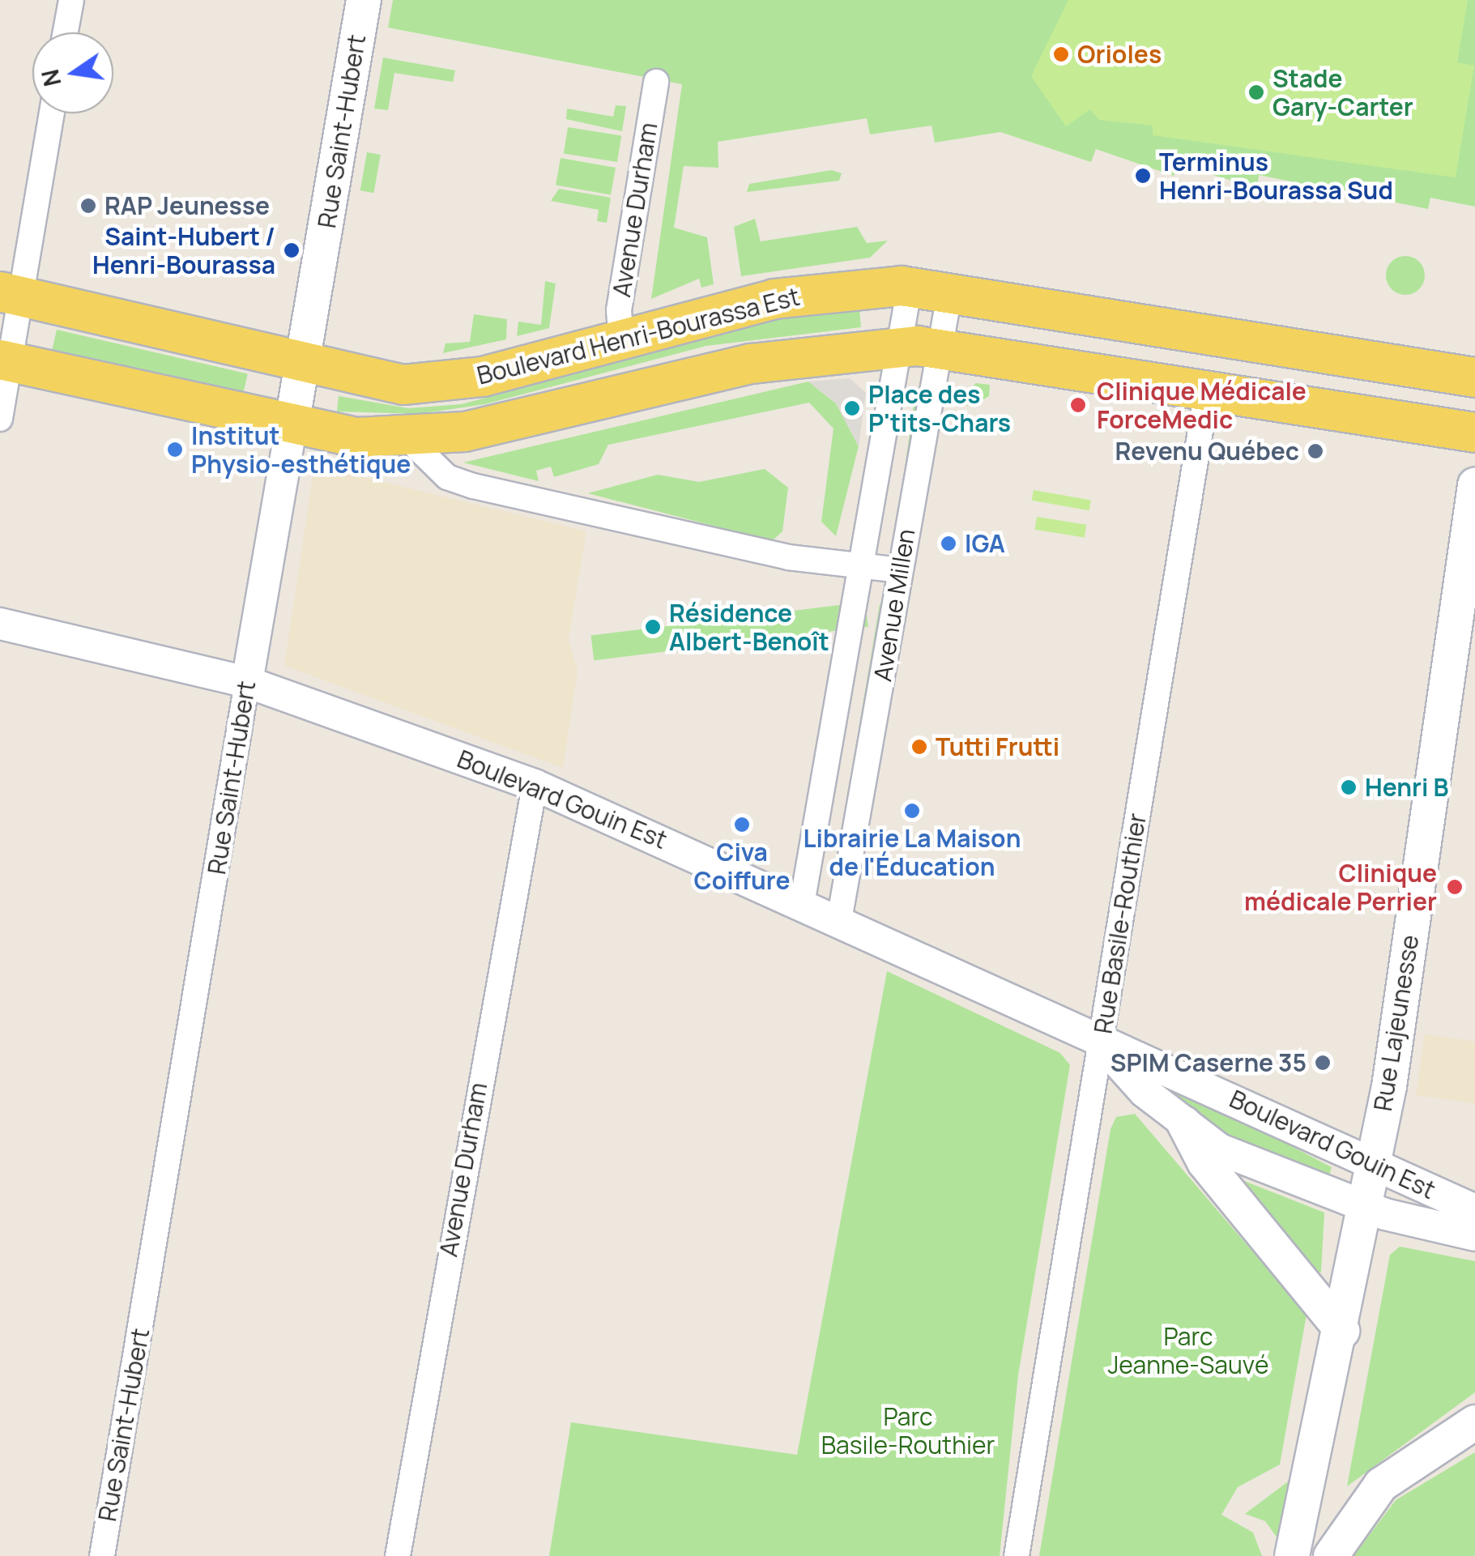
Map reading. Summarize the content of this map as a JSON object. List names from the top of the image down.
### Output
{
  "streets": {
    "main road": ["Rue Saint-Hubert", "Boulevard Henri-Bourassa Est", "Rue Lajeunesse"],
    "street": [
      "Avenue Durham",
      "Avenue Millen",
      "Boulevard Gouin Est",
      "Rue Basile-Routhier"
    ]
  },
  "crossings": [
    ["Rue Saint-Hubert", "Boulevard Henri-Bourassa Est"],
    ["Rue Saint-Hubert", "Boulevard Gouin Est"],
    ["Avenue Durham", "Boulevard Henri-Bourassa Est"],
    ["Avenue Durham", "Boulevard Gouin Est"],
    ["Boulevard Henri-Bourassa Est", "Avenue Millen"],
    ["Avenue Millen", "Boulevard Gouin Est"],
    ["Boulevard Gouin Est", "Rue Basile-Routhier"],
    ["Boulevard Gouin Est", "Rue Lajeunesse"]
  ],
  "parks": ["Parc Jeanne-Sauvé", "Parc Basile-Routhier"],
  "places": [
    "Orioles",
    "Stade Gary-Carter",
    "Terminus Henri-Bourassa Sud",
    "RAP Jeunesse",
    "Saint-Hubert / Henri-Bourassa",
    "Clinique Médicale ForceMedic",
    "Place des P'tits-Chars",
    "Institut Physio-esthétique",
    "Revenu Québec",
    "IGA",
    "Résidence Albert-Benoît",
    "Tutti Frutti",
    "Henri B",
    "Librairie La Maison de l'Éducation",
    "Civa Coiffure",
    "Clinique médicale Perrier",
    "SPIM Caserne 35"
  ],
  "north": "left"
}
